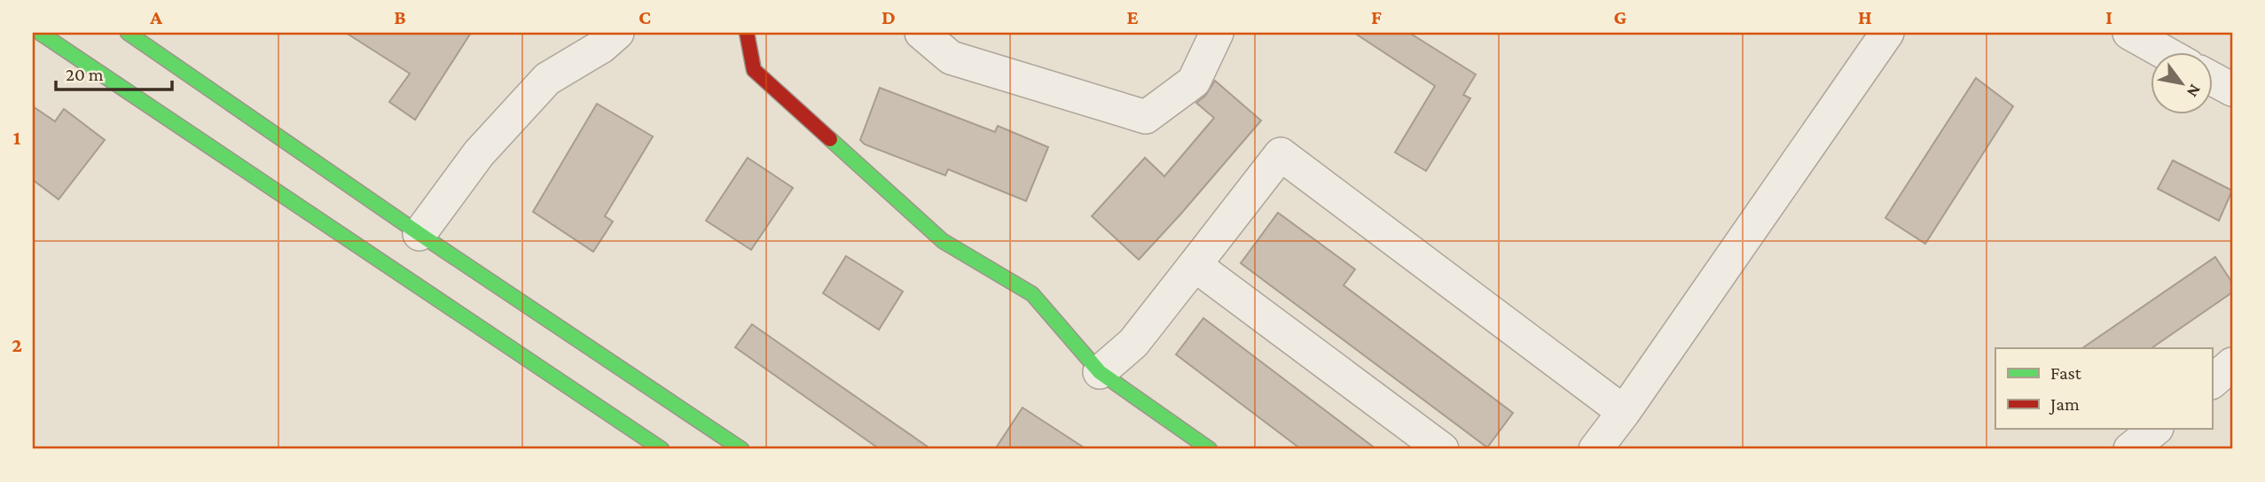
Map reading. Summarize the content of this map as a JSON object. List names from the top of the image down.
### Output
{
  "legend": ["Fast", "Jam"],
  "scale_bar": "20 m",
  "north": "bottom right",
  "grid": {
    "columns": [
      "A",
      "B",
      "C",
      "D",
      "E",
      "F",
      "G",
      "H",
      "I"
    ],
    "rows": ["1", "2"]
  }
}
